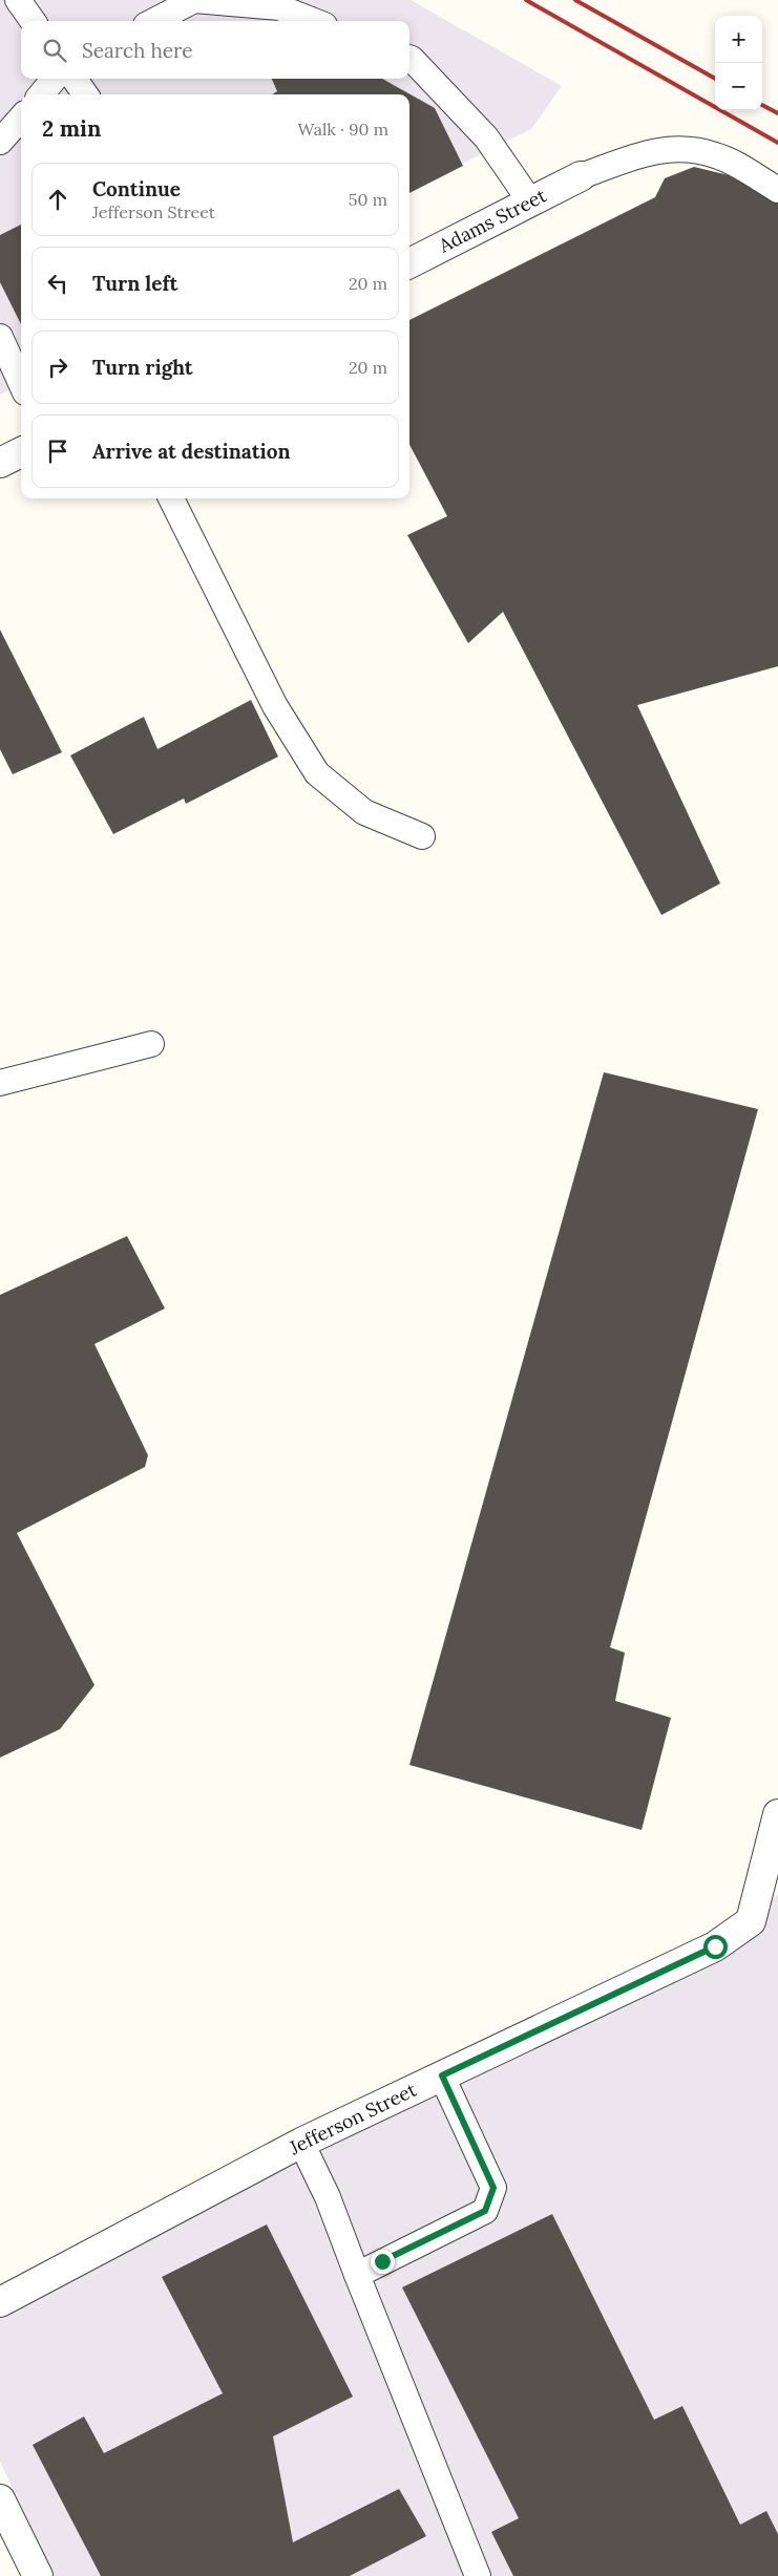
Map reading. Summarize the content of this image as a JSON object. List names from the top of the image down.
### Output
{
  "streets": {
    "street": ["Adams Street", "Jefferson Street"]
  },
  "page": {
    "map_buttons": ["+", "−"],
    "search": "Search here",
    "heading": ["2 min", "Walk · 90 m"],
    "list": [
      ["Continue", "Jefferson Street", "50 m"],
      ["Turn left", "20 m"],
      ["Turn right", "20 m"],
      "Arrive at destination"
    ]
  }
}
